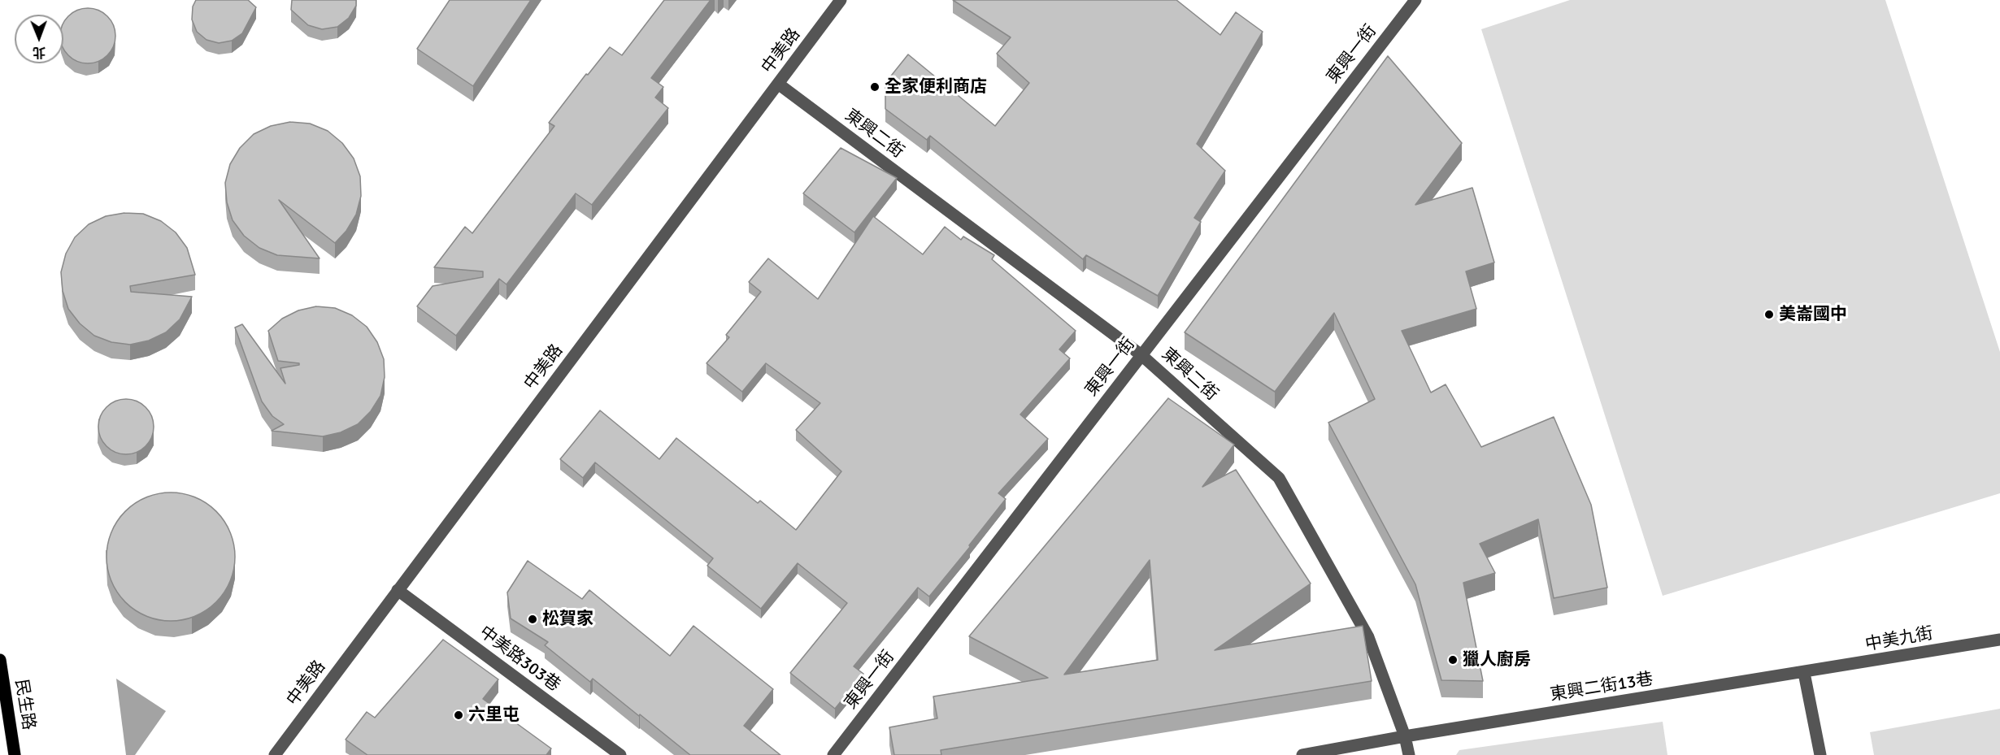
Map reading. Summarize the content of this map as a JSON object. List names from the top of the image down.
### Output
{
  "streets": {
    "main road": ["民生路"],
    "street": [
      "中美路",
      "東興一街",
      "東興二街",
      "中美九街",
      "中美路303巷",
      "東興二街13巷"
    ]
  },
  "crossings": [
    ["中美路", "東興二街"],
    ["中美路", "中美路303巷"],
    ["東興一街", "東興二街"],
    ["東興二街", "東興二街13巷"],
    ["中美九街", "東興二街13巷"]
  ],
  "places": [
    "全家便利商店",
    "美崙國中",
    "松賀家",
    "獵人廚房",
    "六里屯"
  ],
  "north": "bottom"
}
